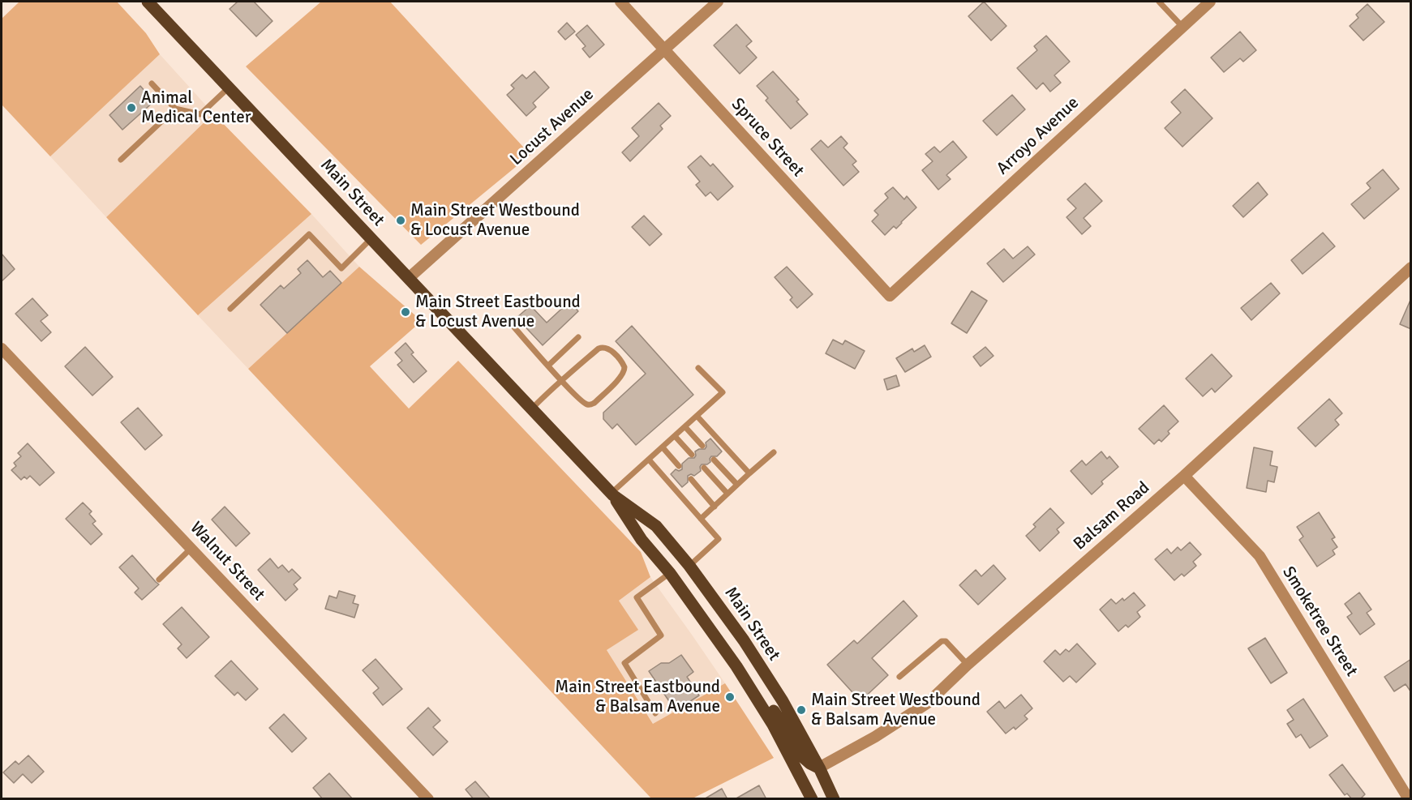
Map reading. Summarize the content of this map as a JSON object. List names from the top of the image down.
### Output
{
  "streets": {
    "main road": ["Main Street"],
    "street": [
      "Locust Avenue",
      "Arroyo Avenue",
      "Spruce Street",
      "Balsam Road",
      "Walnut Street",
      "Smoketree Street"
    ]
  },
  "crossings": [
    ["Locust Avenue", "Spruce Street"],
    ["Locust Avenue", "Main Street"],
    ["Arroyo Avenue", "Spruce Street"],
    ["Main Street", "Balsam Road"],
    ["Balsam Road", "Smoketree Street"]
  ],
  "places": [
    "Animal Medical Center",
    "Main Street Westbound & Locust Avenue",
    "Main Street Eastbound & Locust Avenue",
    "Main Street Eastbound & Balsam Avenue",
    "Main Street Westbound & Balsam Avenue"
  ]
}
